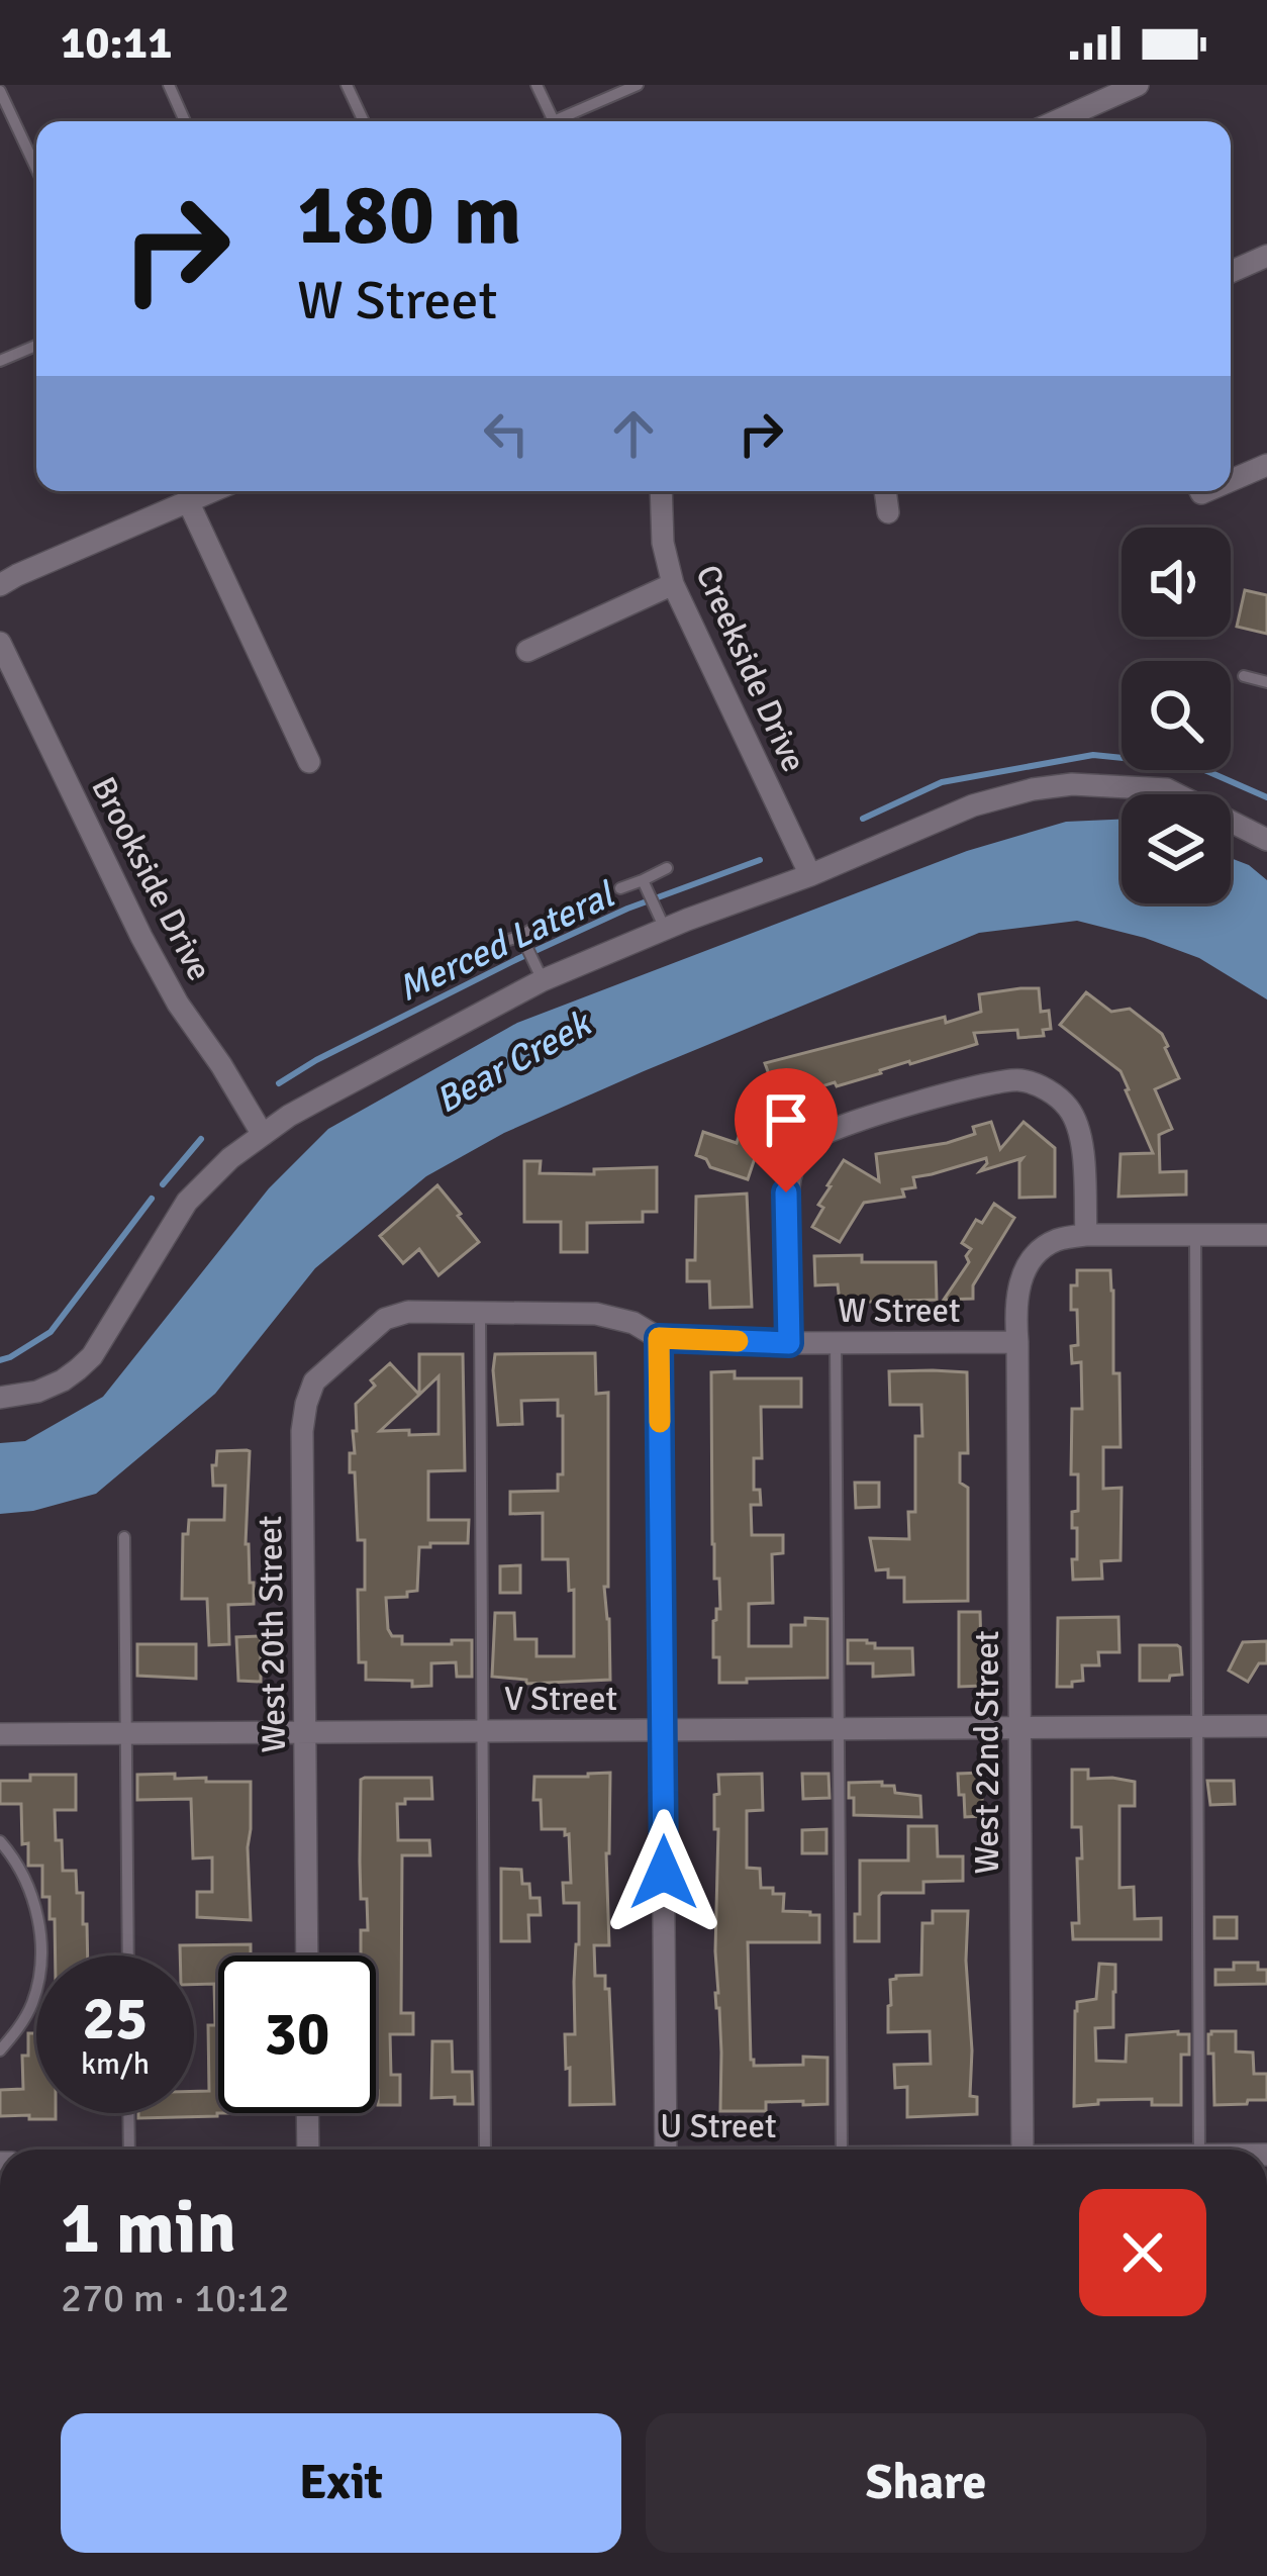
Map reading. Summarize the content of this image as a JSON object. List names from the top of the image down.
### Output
{
  "streets": {
    "street": [
      "Creekside Drive",
      "Brookside Drive",
      "W Street",
      "West 20th Street",
      "V Street",
      "West 22nd Street"
    ]
  },
  "crossings": [
    ["W Street", "West 20th Street"],
    ["W Street", "West 22nd Street"],
    ["West 20th Street", "V Street"],
    ["V Street", "West 22nd Street"]
  ],
  "water": ["Merced Lateral", "Bear Creek"],
  "page": {
    "status": "10:11",
    "turn": ["180 m", "W Street"],
    "speed": "25 km/h",
    "limit": "30",
    "heading": ["1 min", "270 m · 10:12"],
    "buttons": ["Exit", "Share"]
  }
}
